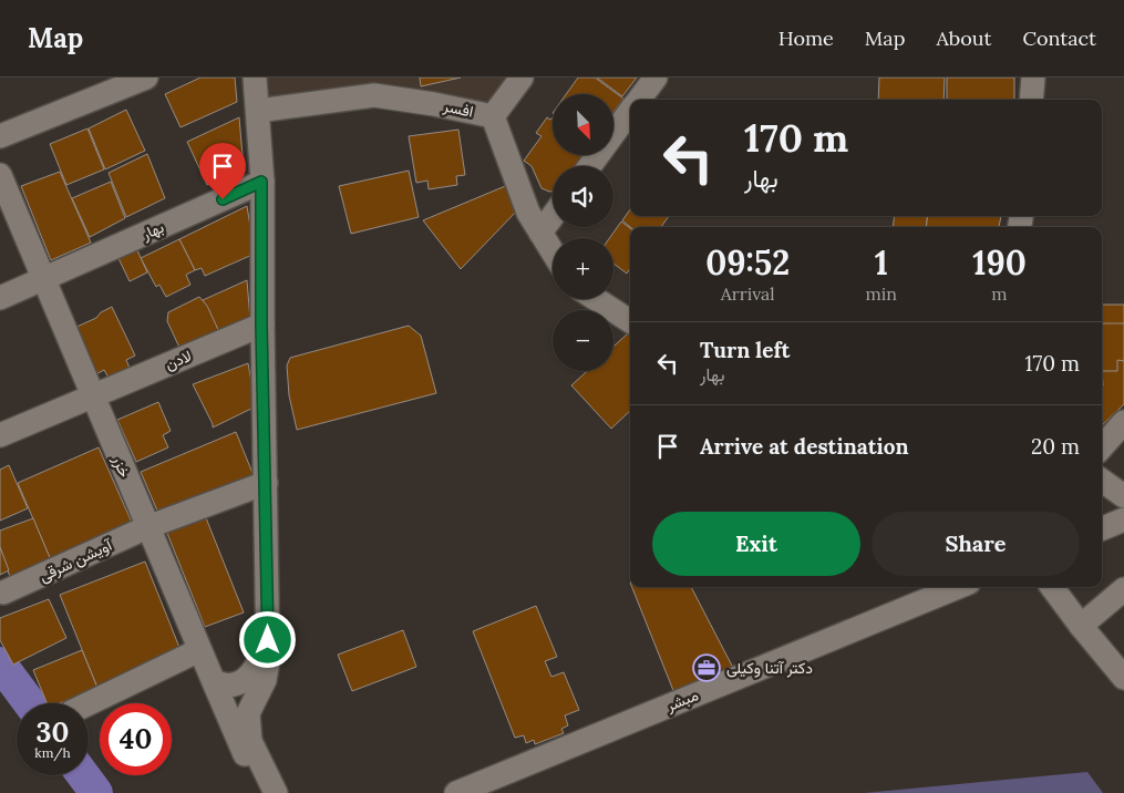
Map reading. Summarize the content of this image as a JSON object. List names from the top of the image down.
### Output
{
  "streets": {
    "street": [
      "افسر",
      "بهار",
      "لادن",
      "خزر",
      "آویشن شرقی",
      "مبشر"
    ]
  },
  "crossings": [
    ["بهار", "خزر"],
    ["لادن", "خزر"],
    ["خزر", "آویشن شرقی"]
  ],
  "places": {
    "office": ["دکتر آتنا وکیلی"]
  },
  "north": "bottom right",
  "page": {
    "header": "Map",
    "nav": [
      "Home",
      "Map",
      "About",
      "Contact"
    ],
    "map_buttons": ["+", "−"],
    "turn": ["170 m", "بهار"],
    "eta": [
      "09:52",
      "Arrival",
      "1",
      "min",
      "190",
      "m"
    ],
    "list": [
      {
        "name": "Turn left",
        "note": "بهار",
        "value": "170 m"
      },
      {
        "name": "Arrive at destination",
        "value": "20 m"
      }
    ],
    "buttons": ["Exit", "Share"],
    "speed": "30 km/h",
    "limit": "40"
  }
}
